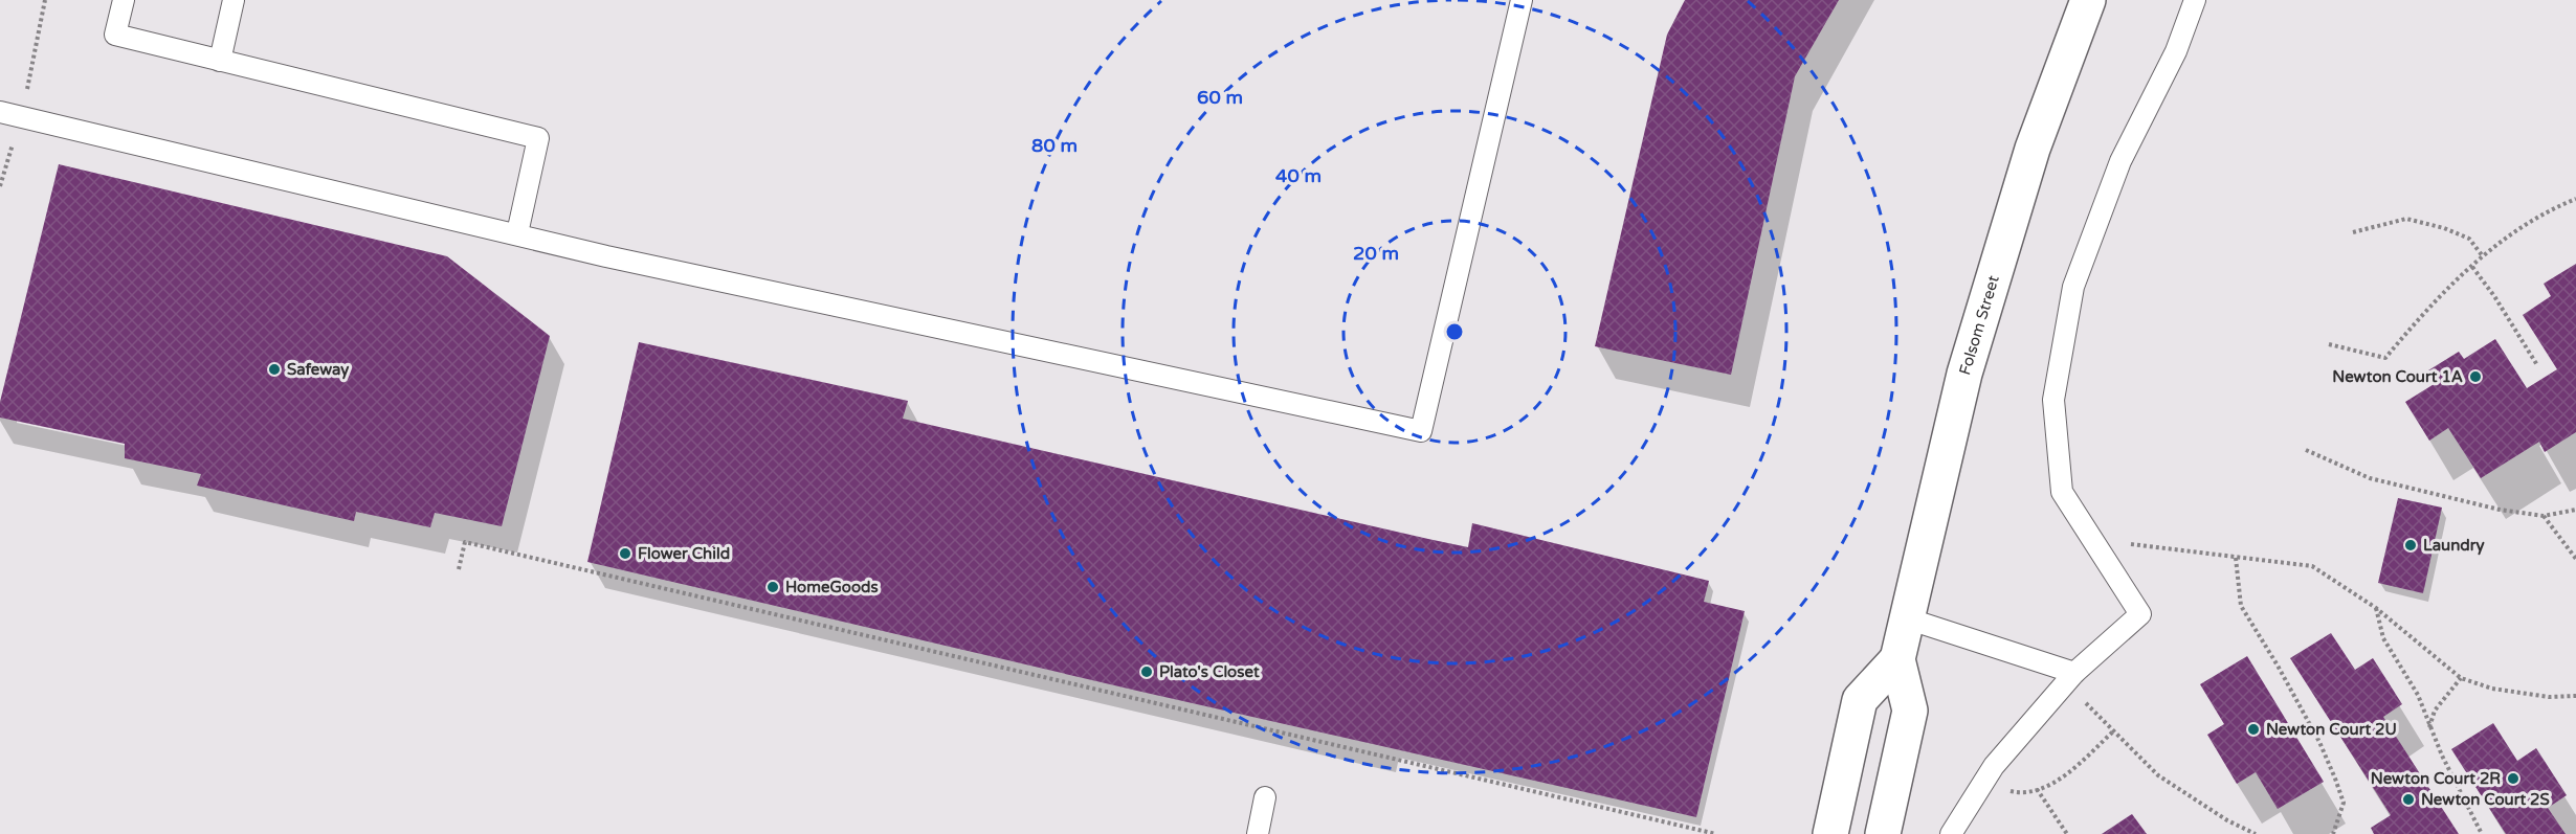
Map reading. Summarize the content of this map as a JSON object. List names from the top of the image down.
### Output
{
  "streets": {
    "main road": ["Folsom Street"]
  },
  "places": [
    "Safeway",
    "Newton Court 1A",
    "Laundry",
    "Flower Child",
    "HomeGoods",
    "Plato's Closet",
    "Newton Court 2U",
    "Newton Court 2R",
    "Newton Court 2S"
  ],
  "rings": [
    "60 m",
    "80 m",
    "40 m",
    "20 m"
  ]
}
